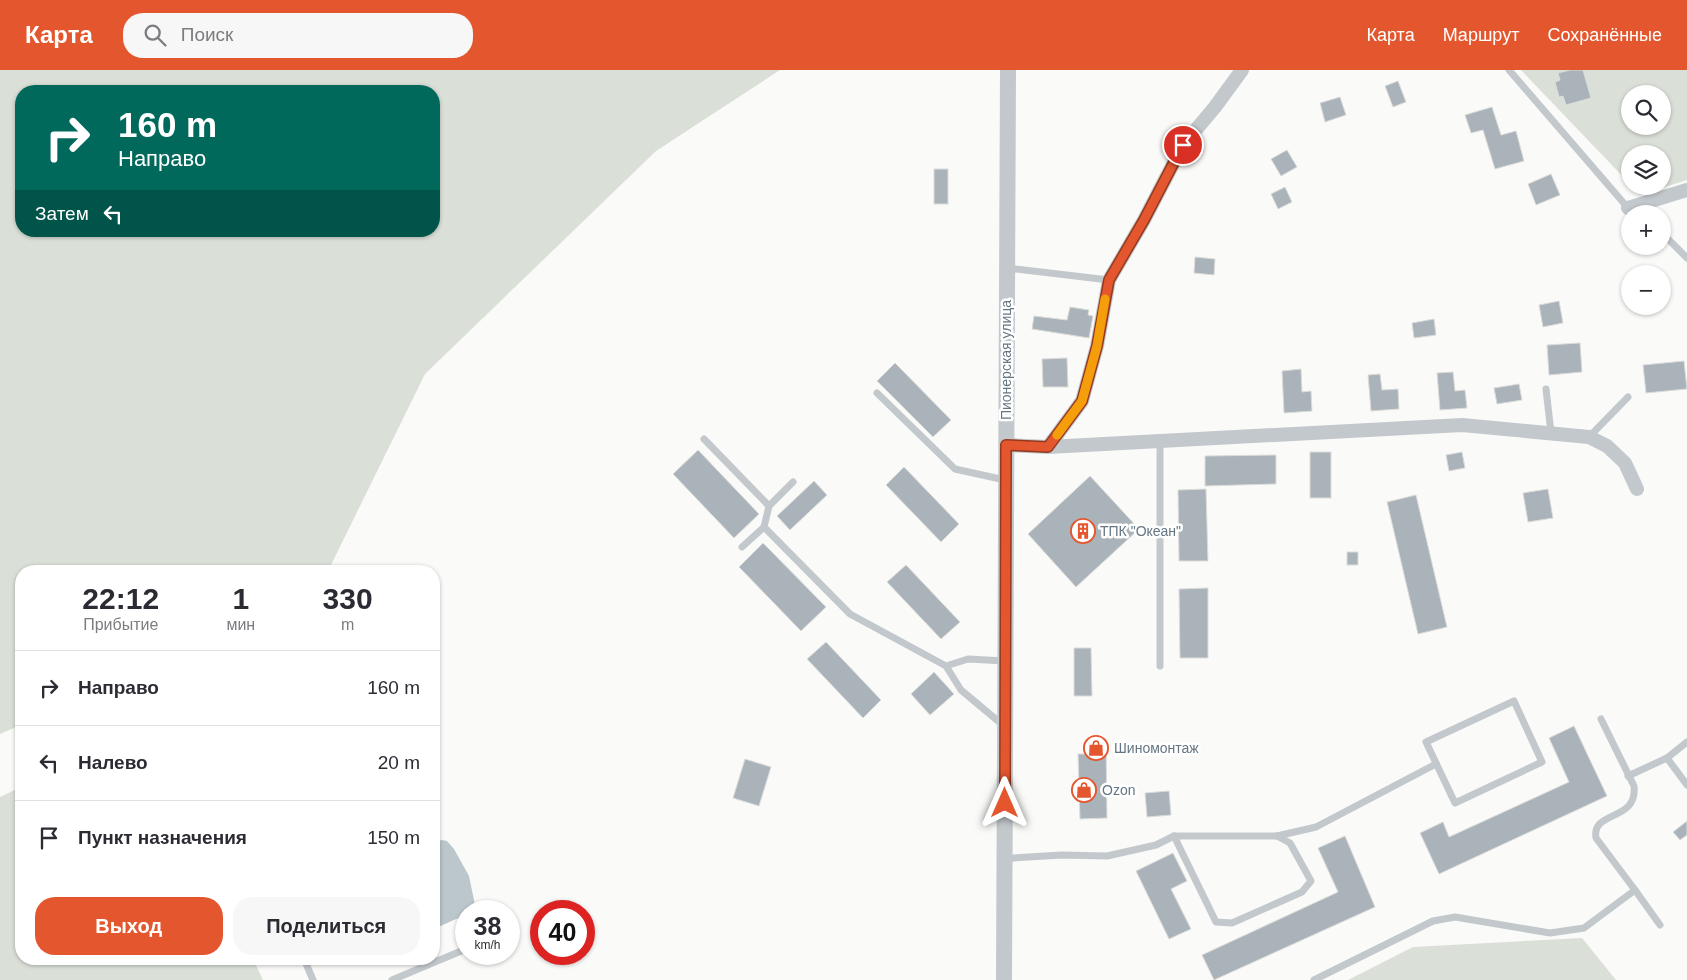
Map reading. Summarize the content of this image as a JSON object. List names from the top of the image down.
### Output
{
  "streets": {
    "street": ["Пионерская улица"]
  },
  "places": {
    "building": ["ТПК \"Океан\""],
    "shop": ["Шиномонтаж", "Ozon"]
  },
  "page": {
    "header": "Карта",
    "search": "Поиск",
    "nav": ["Карта", "Маршрут", "Сохранённые"],
    "map_buttons": ["+", "−"],
    "turn": ["160 m", "Направо"],
    "then": "Затем",
    "eta": [
      "22:12",
      "Прибытие",
      "1",
      "мин",
      "330",
      "m"
    ],
    "list": [
      {
        "name": "Направо",
        "value": "160 m"
      },
      {
        "name": "Налево",
        "value": "20 m"
      },
      {
        "name": "Пункт назначения",
        "value": "150 m"
      }
    ],
    "buttons": ["Выход", "Поделиться"],
    "speed": "38 km/h",
    "limit": "40"
  }
}
